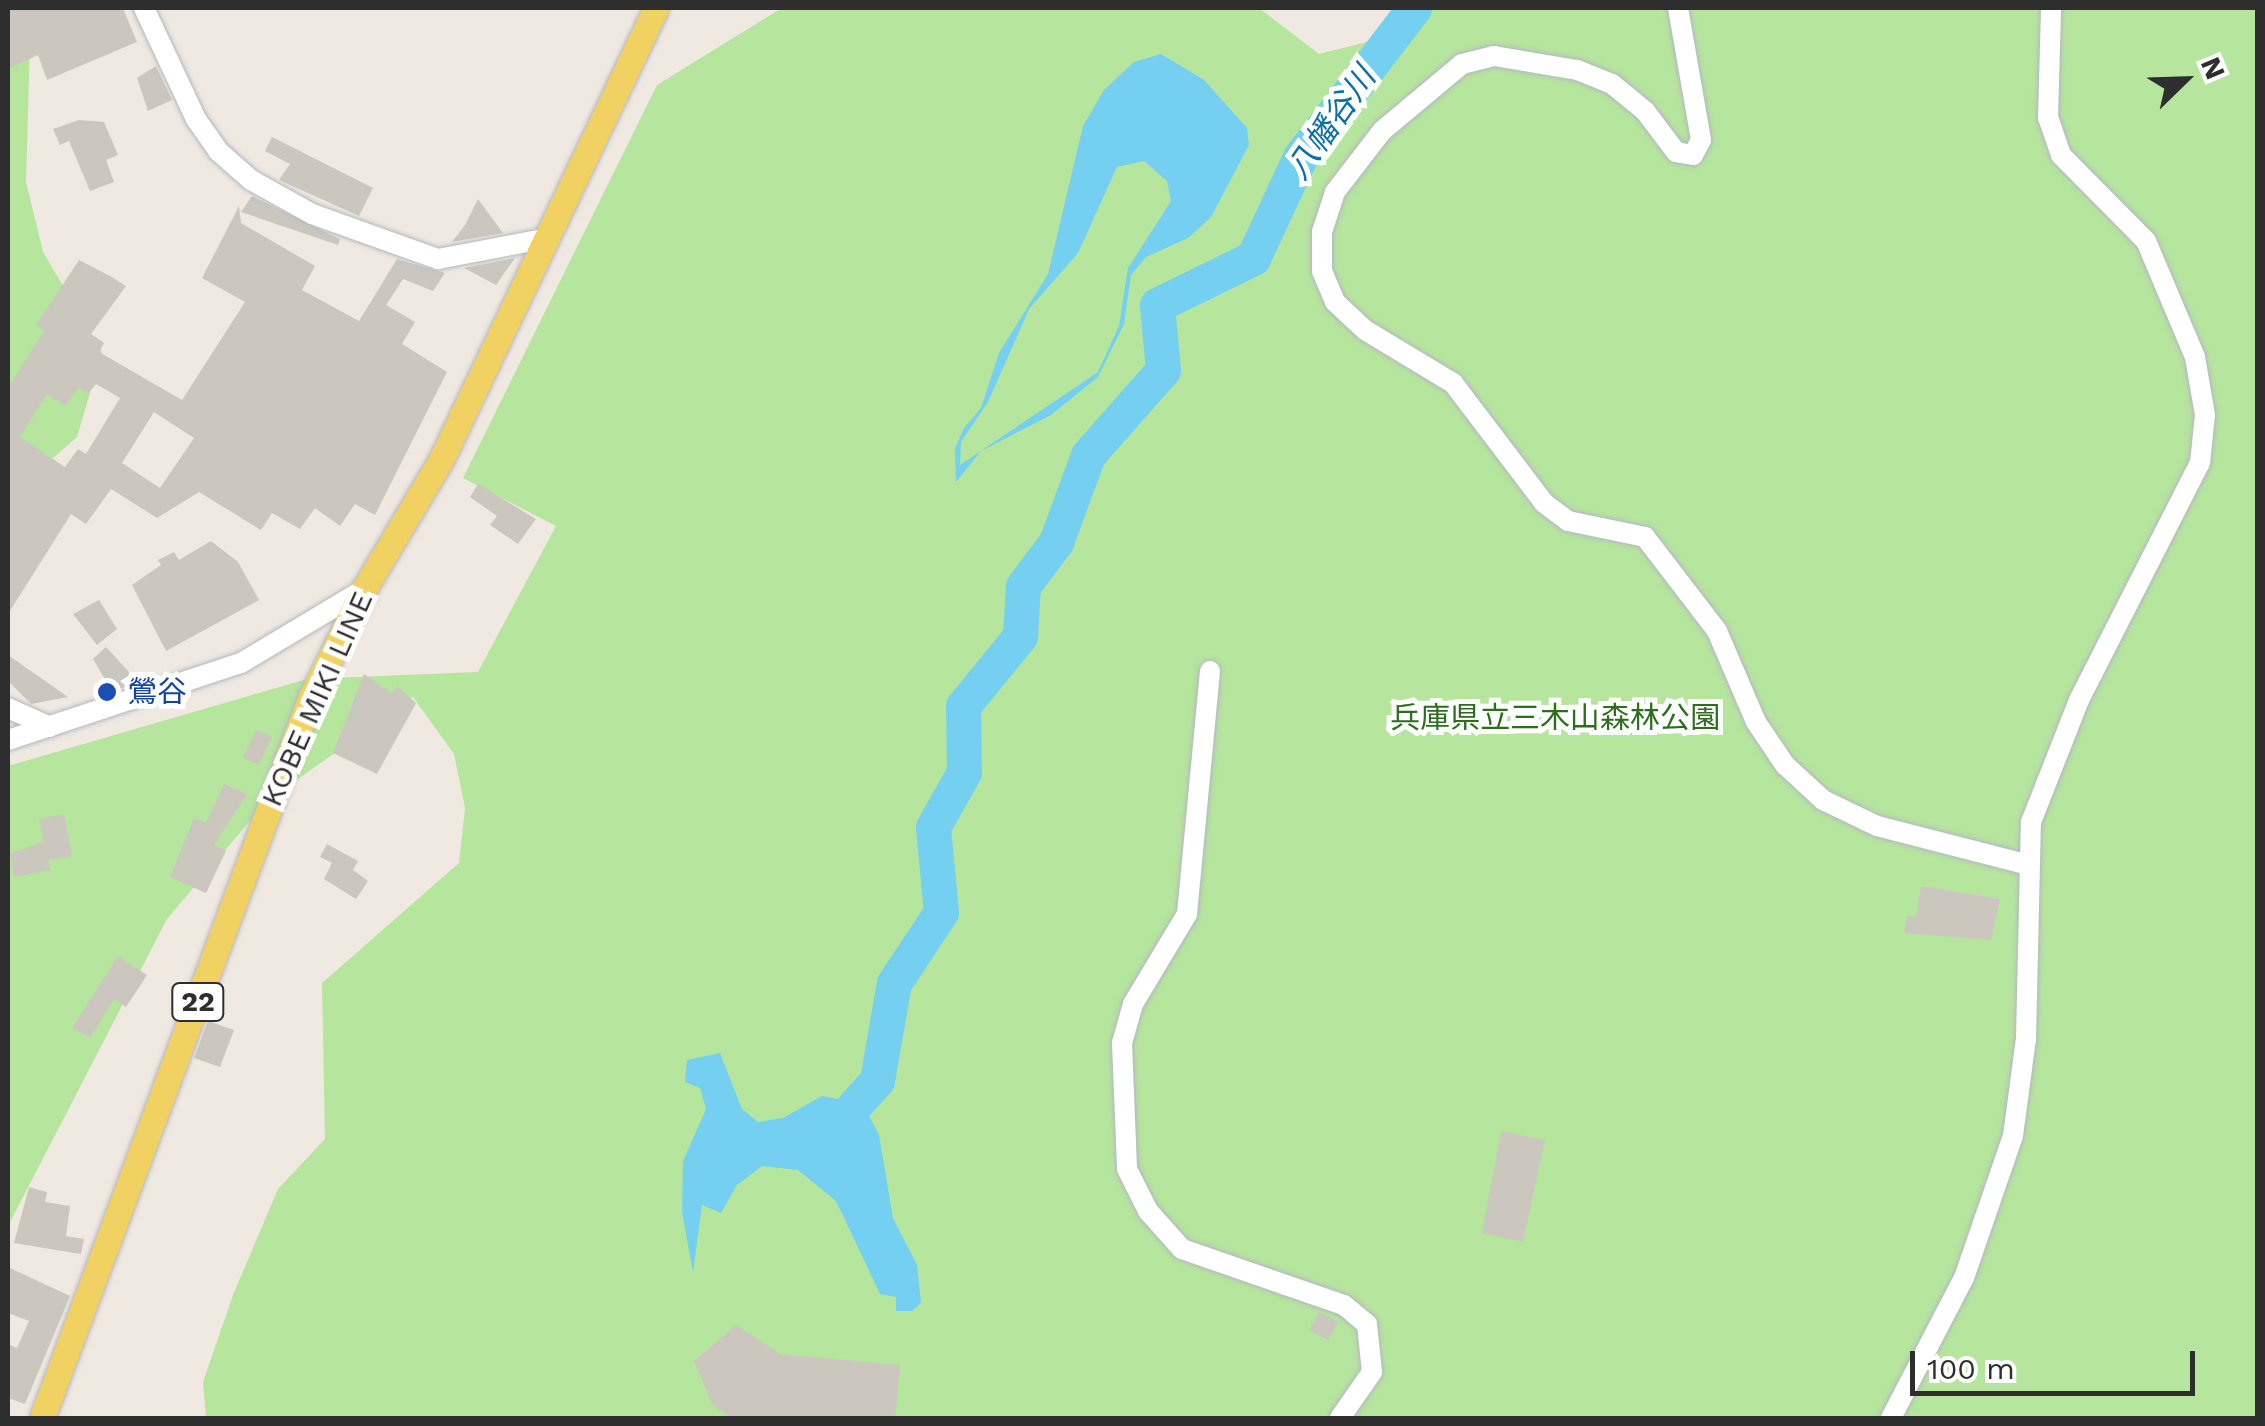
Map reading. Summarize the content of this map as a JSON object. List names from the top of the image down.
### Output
{
  "streets": {
    "main road": ["KOBE MIKI LINE", "22"]
  },
  "water": ["八幡谷川"],
  "parks": ["兵庫県立三木山森林公園"],
  "places": ["鶯谷"],
  "scale_bar": "100 m",
  "north": "top right"
}
